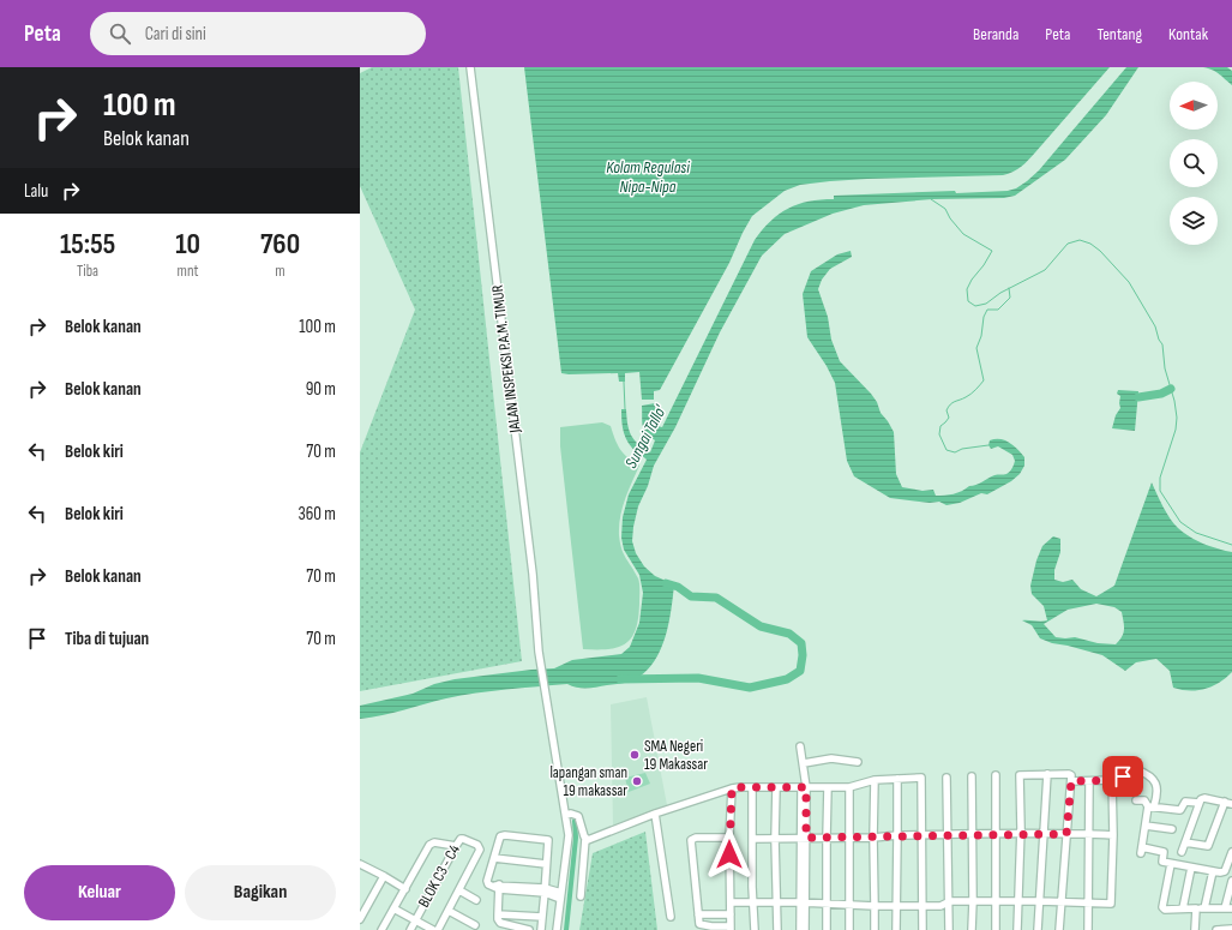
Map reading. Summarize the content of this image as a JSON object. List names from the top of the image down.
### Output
{
  "streets": {
    "street": ["JALAN INSPEKSI P.A.M. TIMUR", "BLOK C3 - C4"]
  },
  "water": ["Kolam Regulasi Nipa-Nipa", "Sungai Tallo'"],
  "places": ["SMA Negeri 19 Makassar", "lapangan sman 19 makassar"],
  "north": "left",
  "page": {
    "header": "Peta",
    "search": "Cari di sini",
    "nav": [
      "Beranda",
      "Peta",
      "Tentang",
      "Kontak"
    ],
    "turn": ["100 m", "Belok kanan"],
    "then": "Lalu",
    "eta": [
      "15:55",
      "Tiba",
      "10",
      "mnt",
      "760",
      "m"
    ],
    "list": [
      {
        "name": "Belok kanan",
        "value": "100 m"
      },
      {
        "name": "Belok kanan",
        "value": "90 m"
      },
      {
        "name": "Belok kiri",
        "value": "70 m"
      },
      {
        "name": "Belok kiri",
        "value": "360 m"
      },
      {
        "name": "Belok kanan",
        "value": "70 m"
      },
      {
        "name": "Tiba di tujuan",
        "value": "70 m"
      }
    ],
    "buttons": ["Keluar", "Bagikan"]
  }
}
